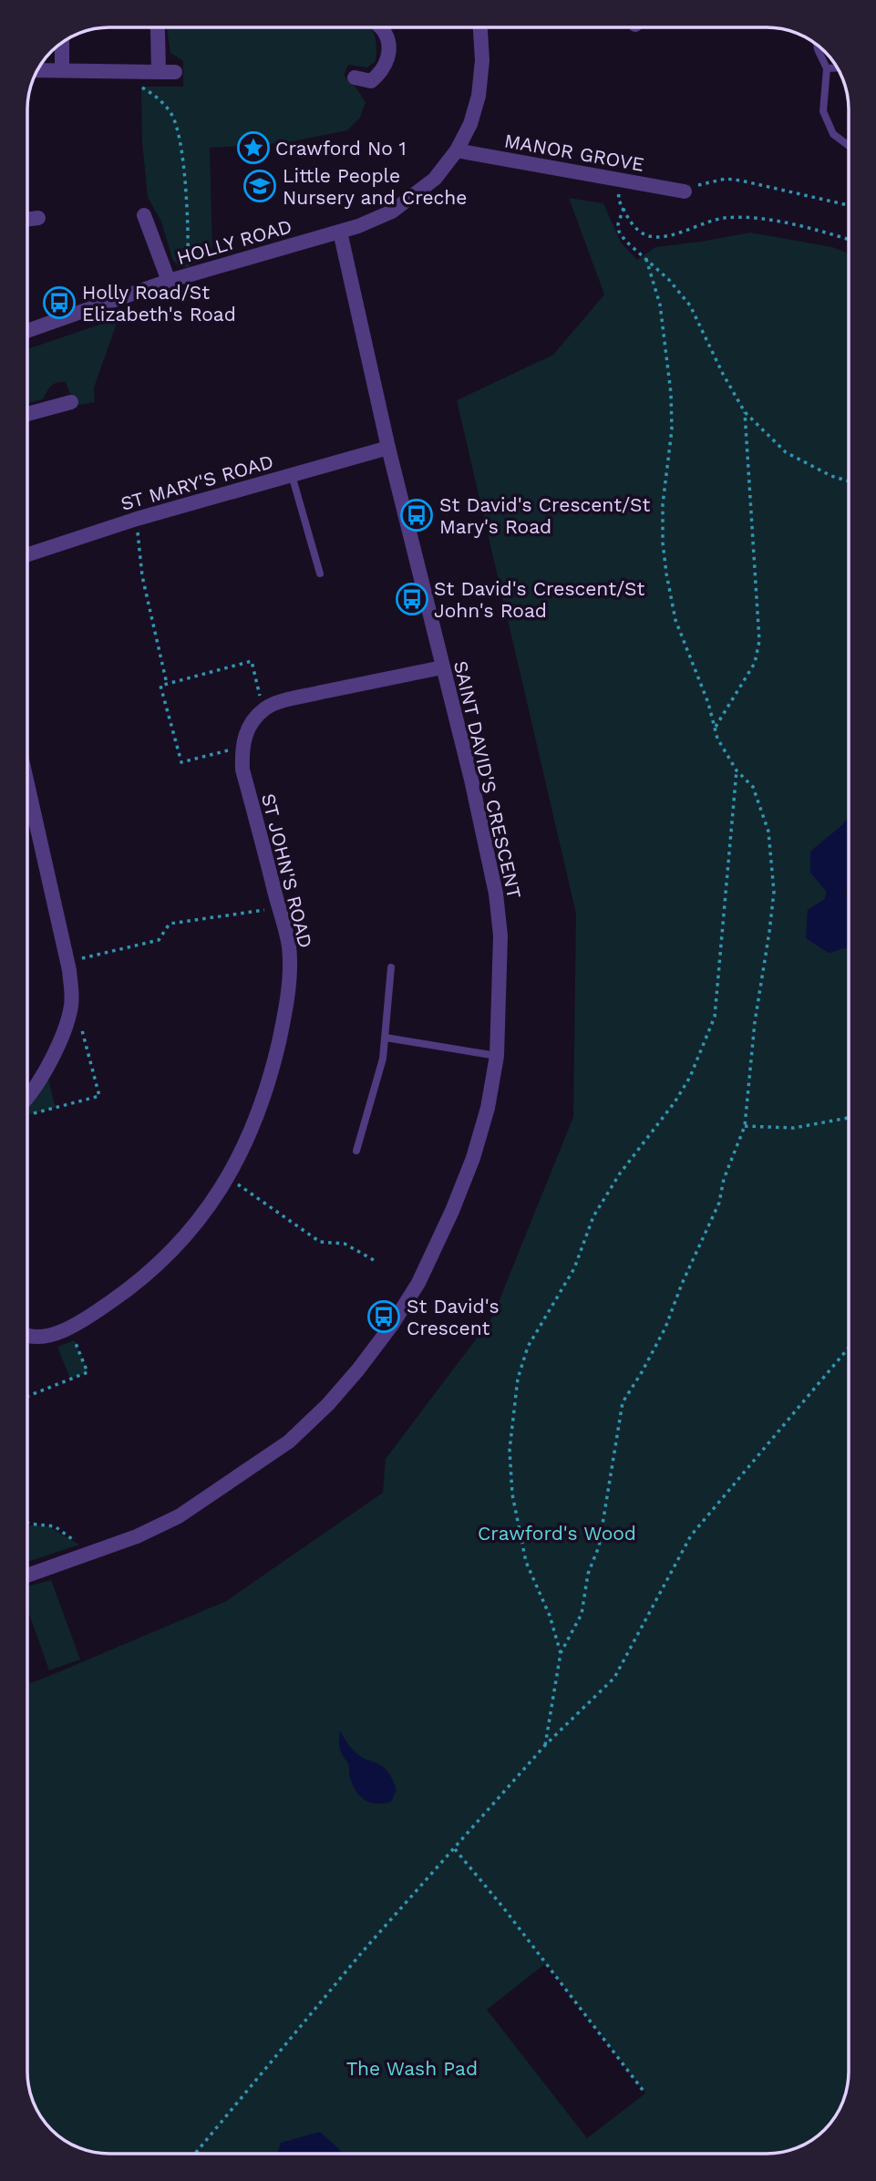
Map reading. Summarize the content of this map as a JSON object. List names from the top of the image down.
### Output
{
  "streets": {
    "street": [
      "MANOR GROVE",
      "HOLLY ROAD",
      "ST MARY'S ROAD",
      "SAINT DAVID'S CRESCENT",
      "ST JOHN'S ROAD"
    ]
  },
  "crossings": [
    ["MANOR GROVE", "HOLLY ROAD"],
    ["HOLLY ROAD", "SAINT DAVID'S CRESCENT"],
    ["ST MARY'S ROAD", "SAINT DAVID'S CRESCENT"]
  ],
  "parks": ["Crawford's Wood", "The Wash Pad"],
  "places": {
    "place": ["Crawford No 1"],
    "school or university": ["Little People Nursery and Creche"],
    "bus stop": [
      "Holly Road/St Elizabeth's Road",
      "St David's Crescent/St Mary's Road",
      "St David's Crescent/St John's Road",
      "St David's Crescent"
    ]
  }
}
